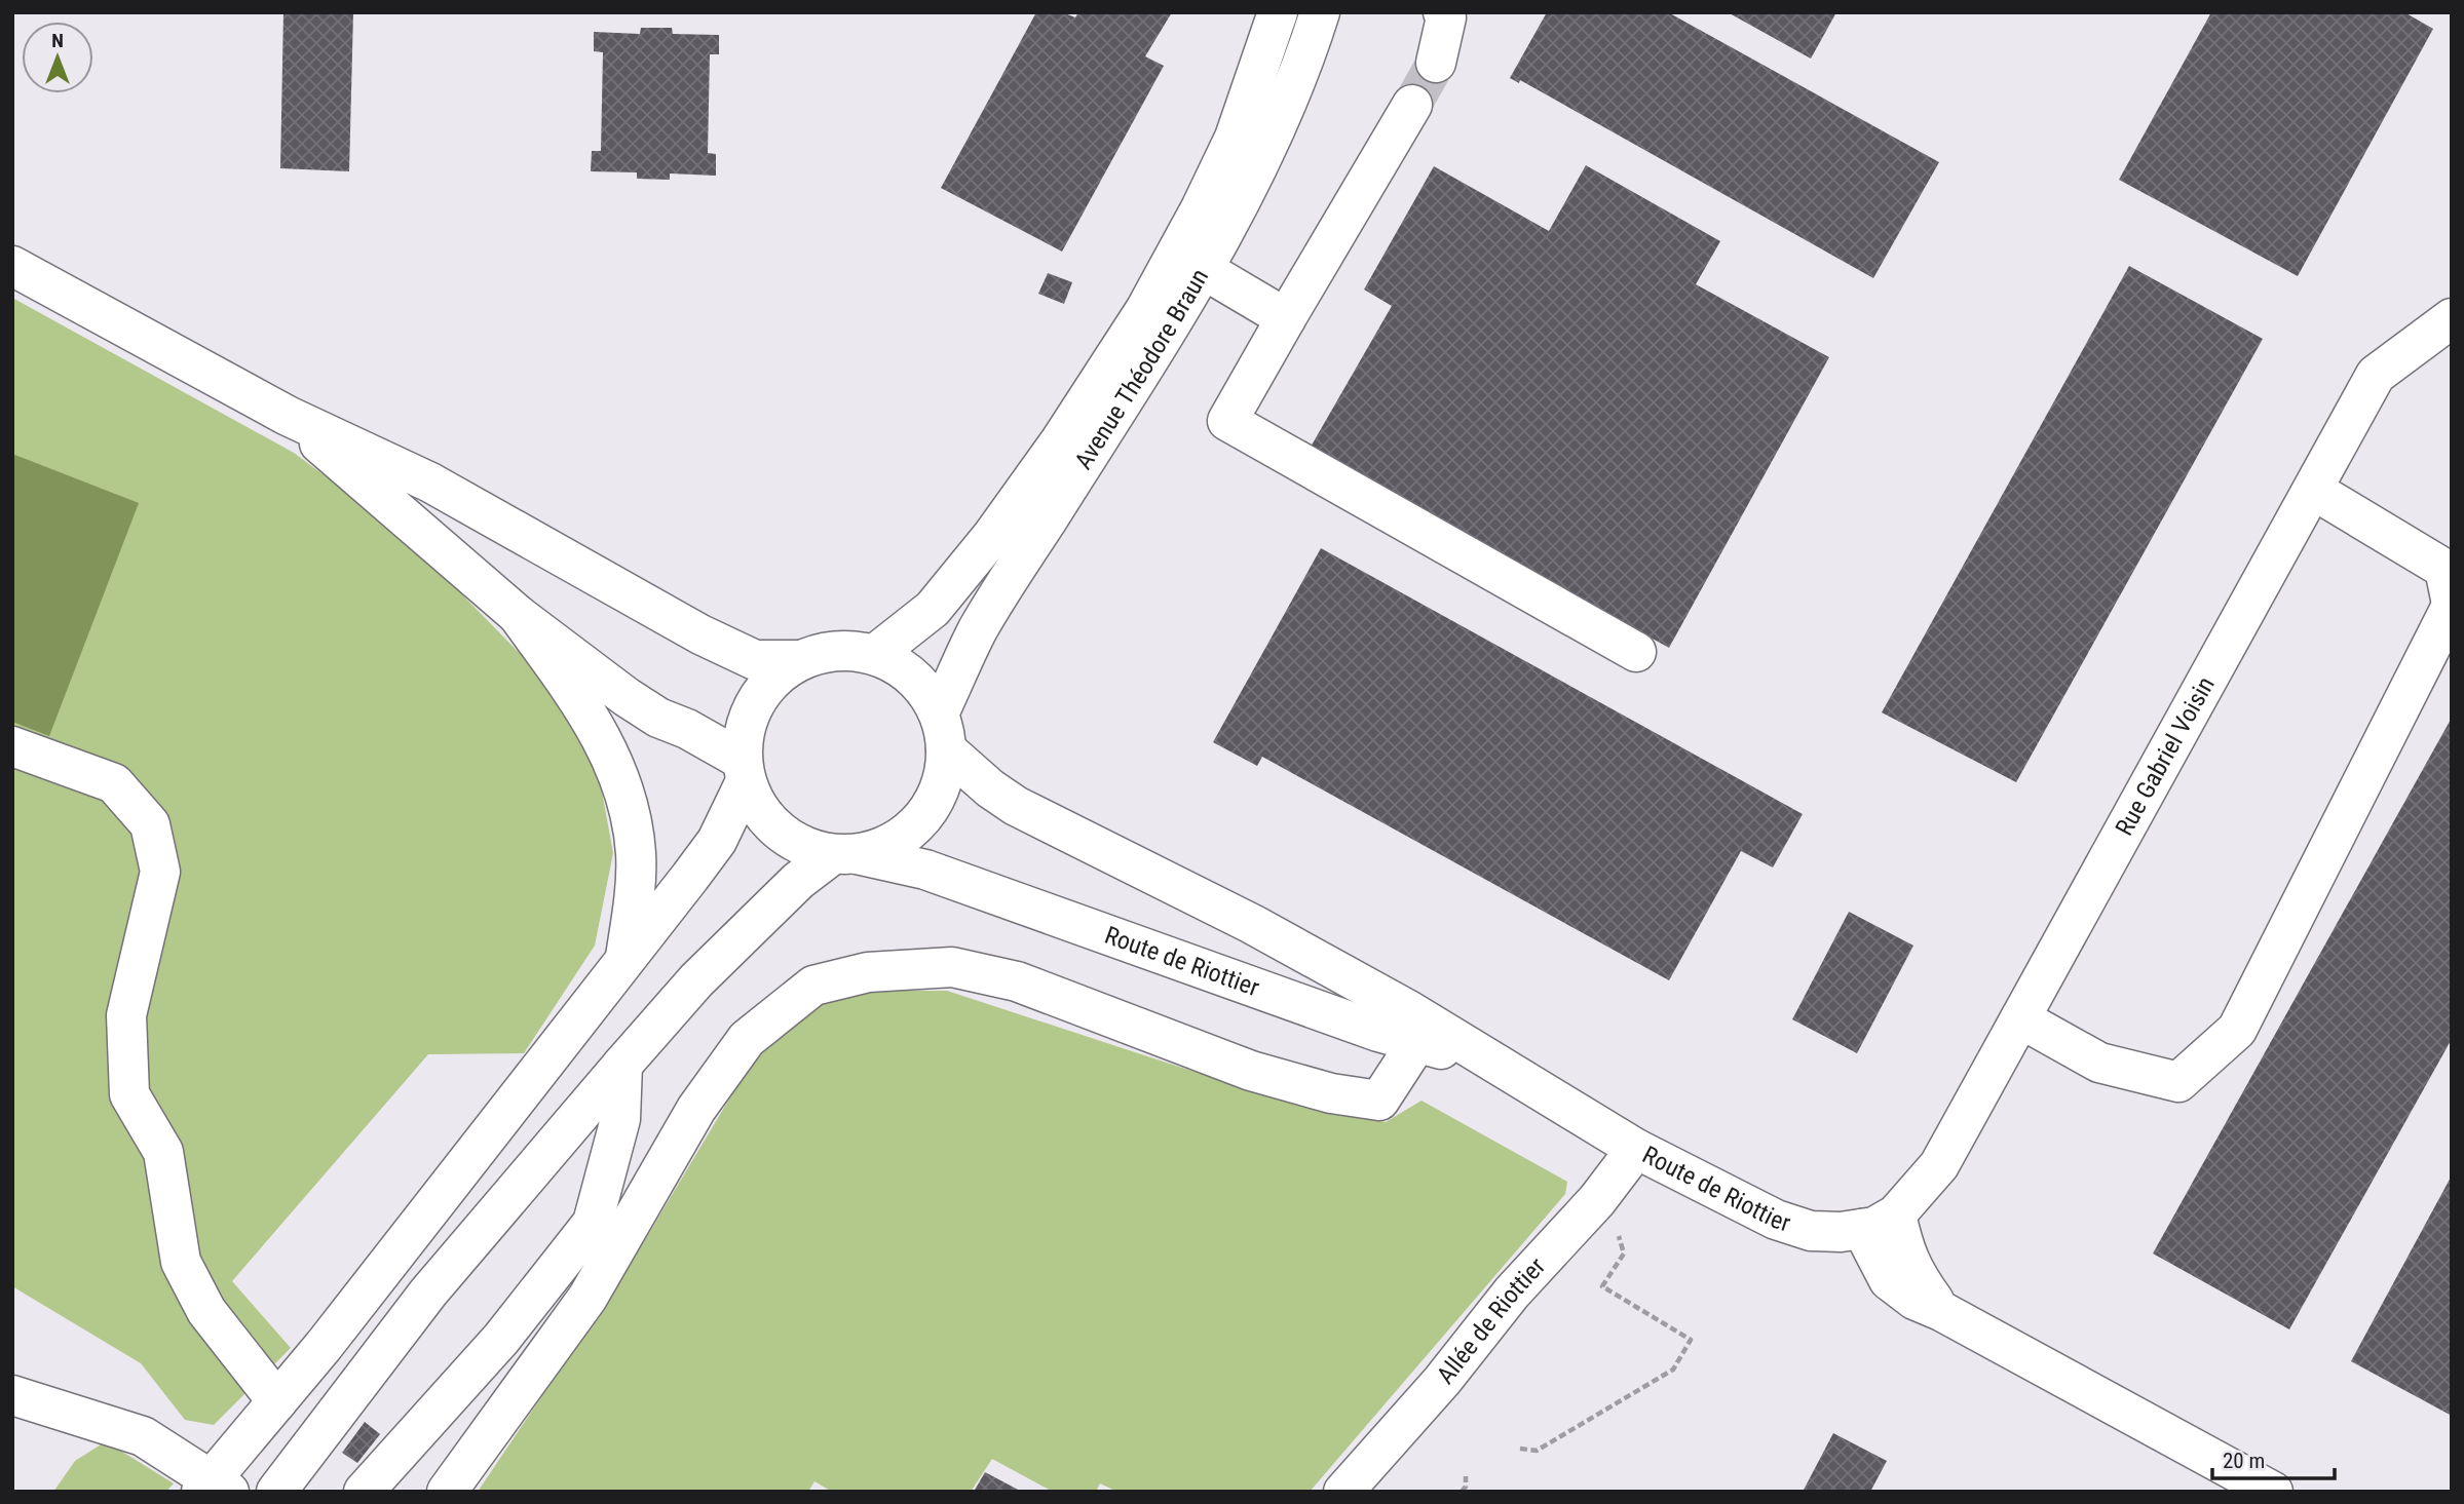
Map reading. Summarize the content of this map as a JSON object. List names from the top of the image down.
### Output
{
  "streets": {
    "main road": [
      "Avenue Théodore Braun",
      "Rue Gabriel Voisin",
      "Route de Riottier",
      "Allée de Riottier"
    ]
  },
  "crossings": [
    ["Avenue Théodore Braun", "Route de Riottier"],
    ["Rue Gabriel Voisin", "Route de Riottier"],
    ["Route de Riottier", "Allée de Riottier"]
  ],
  "scale_bar": "20 m",
  "north": "top"
}
